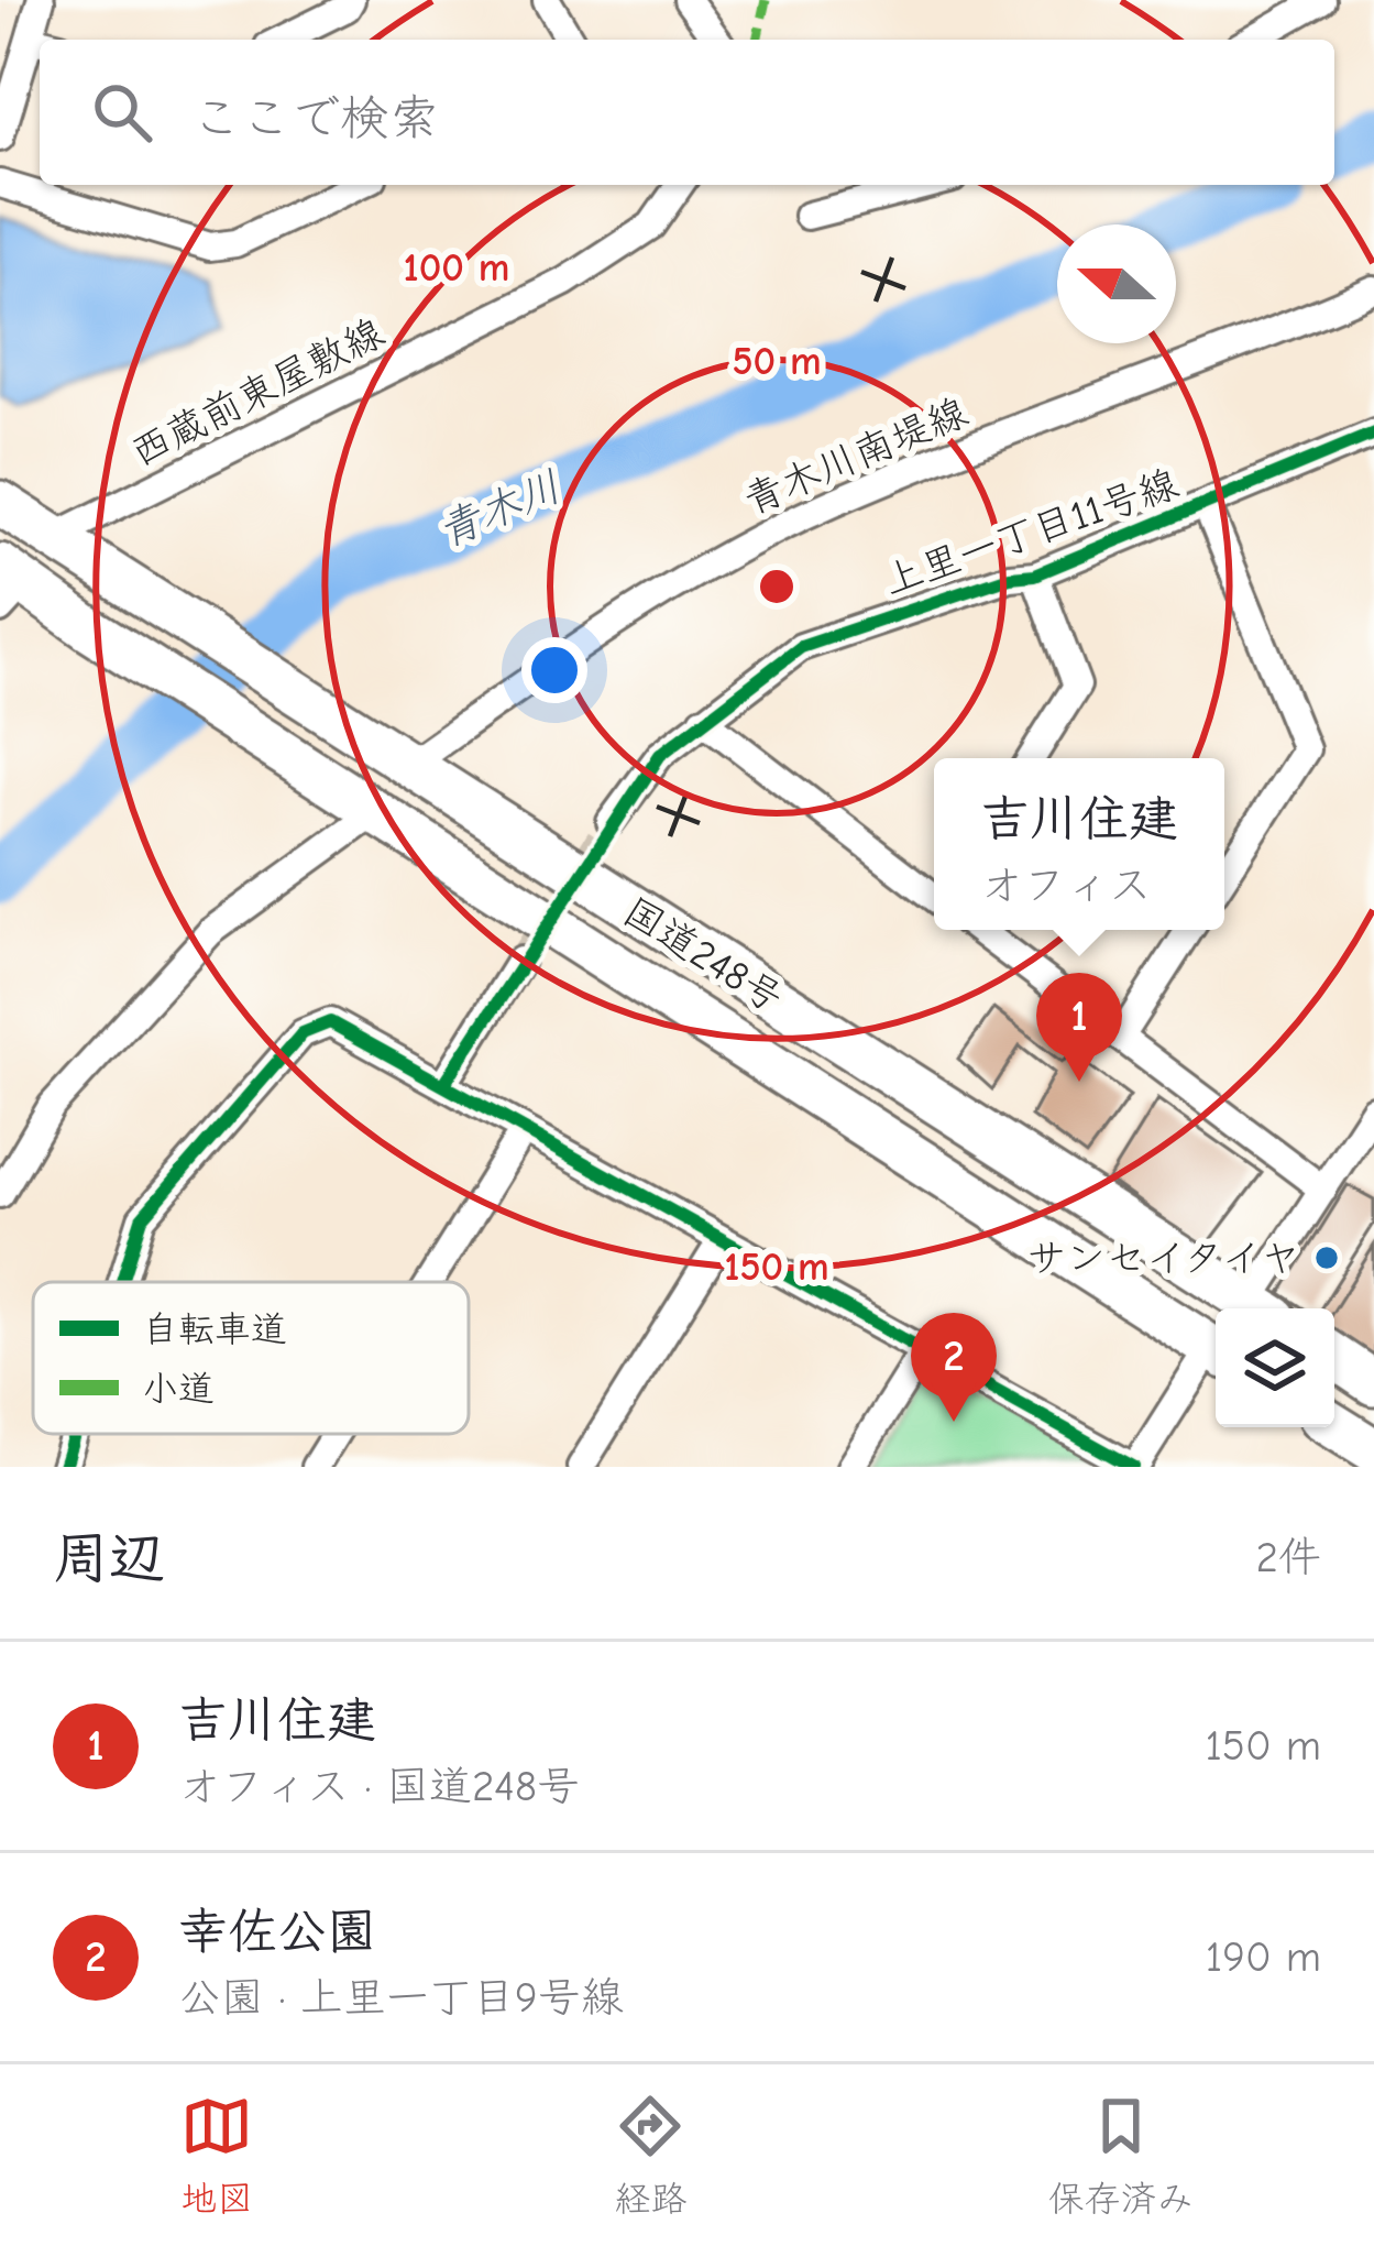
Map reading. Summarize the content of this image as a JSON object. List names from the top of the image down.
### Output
{
  "streets": {
    "highway": ["国道248号"],
    "street": ["西蔵前東屋敷線", "青木川南堤線", "上里一丁目11号線"]
  },
  "crossings": [
    ["西蔵前東屋敷線", "国道248号"],
    ["青木川南堤線", "国道248号"]
  ],
  "water": ["青木川"],
  "places": ["サンセイタイヤ"],
  "legend": ["自転車道", "小道"],
  "north": "left",
  "page": {
    "search": "ここで検索",
    "popup": ["吉川住建", "オフィス"],
    "pins": ["1", "2"],
    "heading": ["周辺", "2件"],
    "list": [
      {
        "mark": "1",
        "name": "吉川住建",
        "note": "オフィス · 国道248号",
        "value": "150 m"
      },
      {
        "mark": "2",
        "name": "幸佐公園",
        "note": "公園 · 上里一丁目9号線",
        "value": "190 m"
      }
    ],
    "nav": ["地図", "経路", "保存済み"]
  },
  "rings": ["100 m", "50 m", "150 m"]
}
